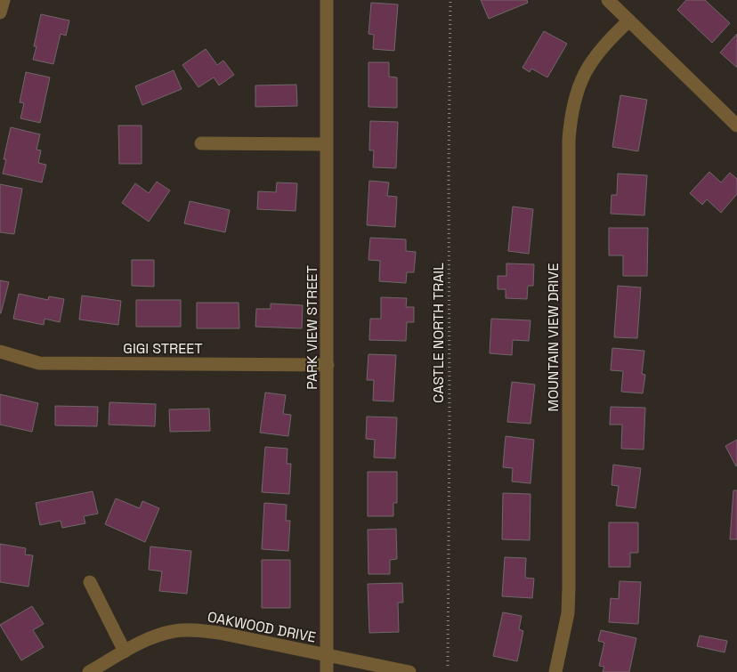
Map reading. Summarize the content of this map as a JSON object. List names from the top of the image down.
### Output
{
  "streets": {
    "street": [
      "PARK VIEW STREET",
      "MOUNTAIN VIEW DRIVE",
      "GIGI STREET",
      "OAKWOOD DRIVE"
    ],
    "path": ["CASTLE NORTH TRAIL"]
  },
  "crossings": [
    ["PARK VIEW STREET", "GIGI STREET"],
    ["PARK VIEW STREET", "OAKWOOD DRIVE"]
  ]
}
